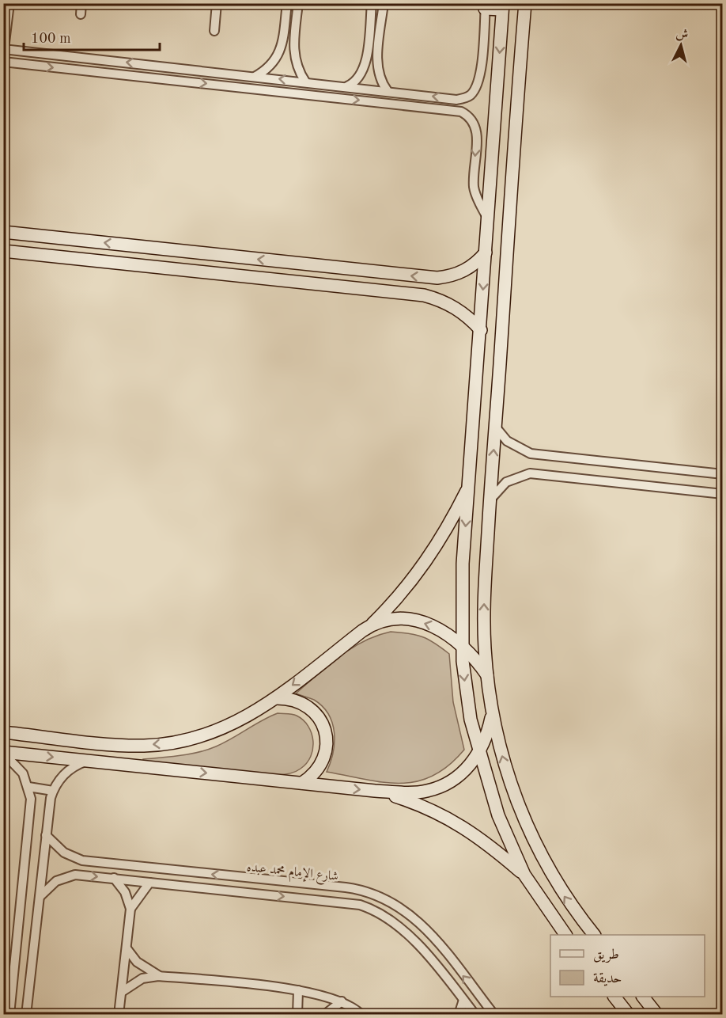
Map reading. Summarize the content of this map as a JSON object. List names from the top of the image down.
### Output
{
  "streets": {
    "street": ["شارع الإمام محمد عبده"]
  },
  "legend": ["طريق", "حديقة"],
  "scale_bar": "100 m",
  "north": "top"
}
